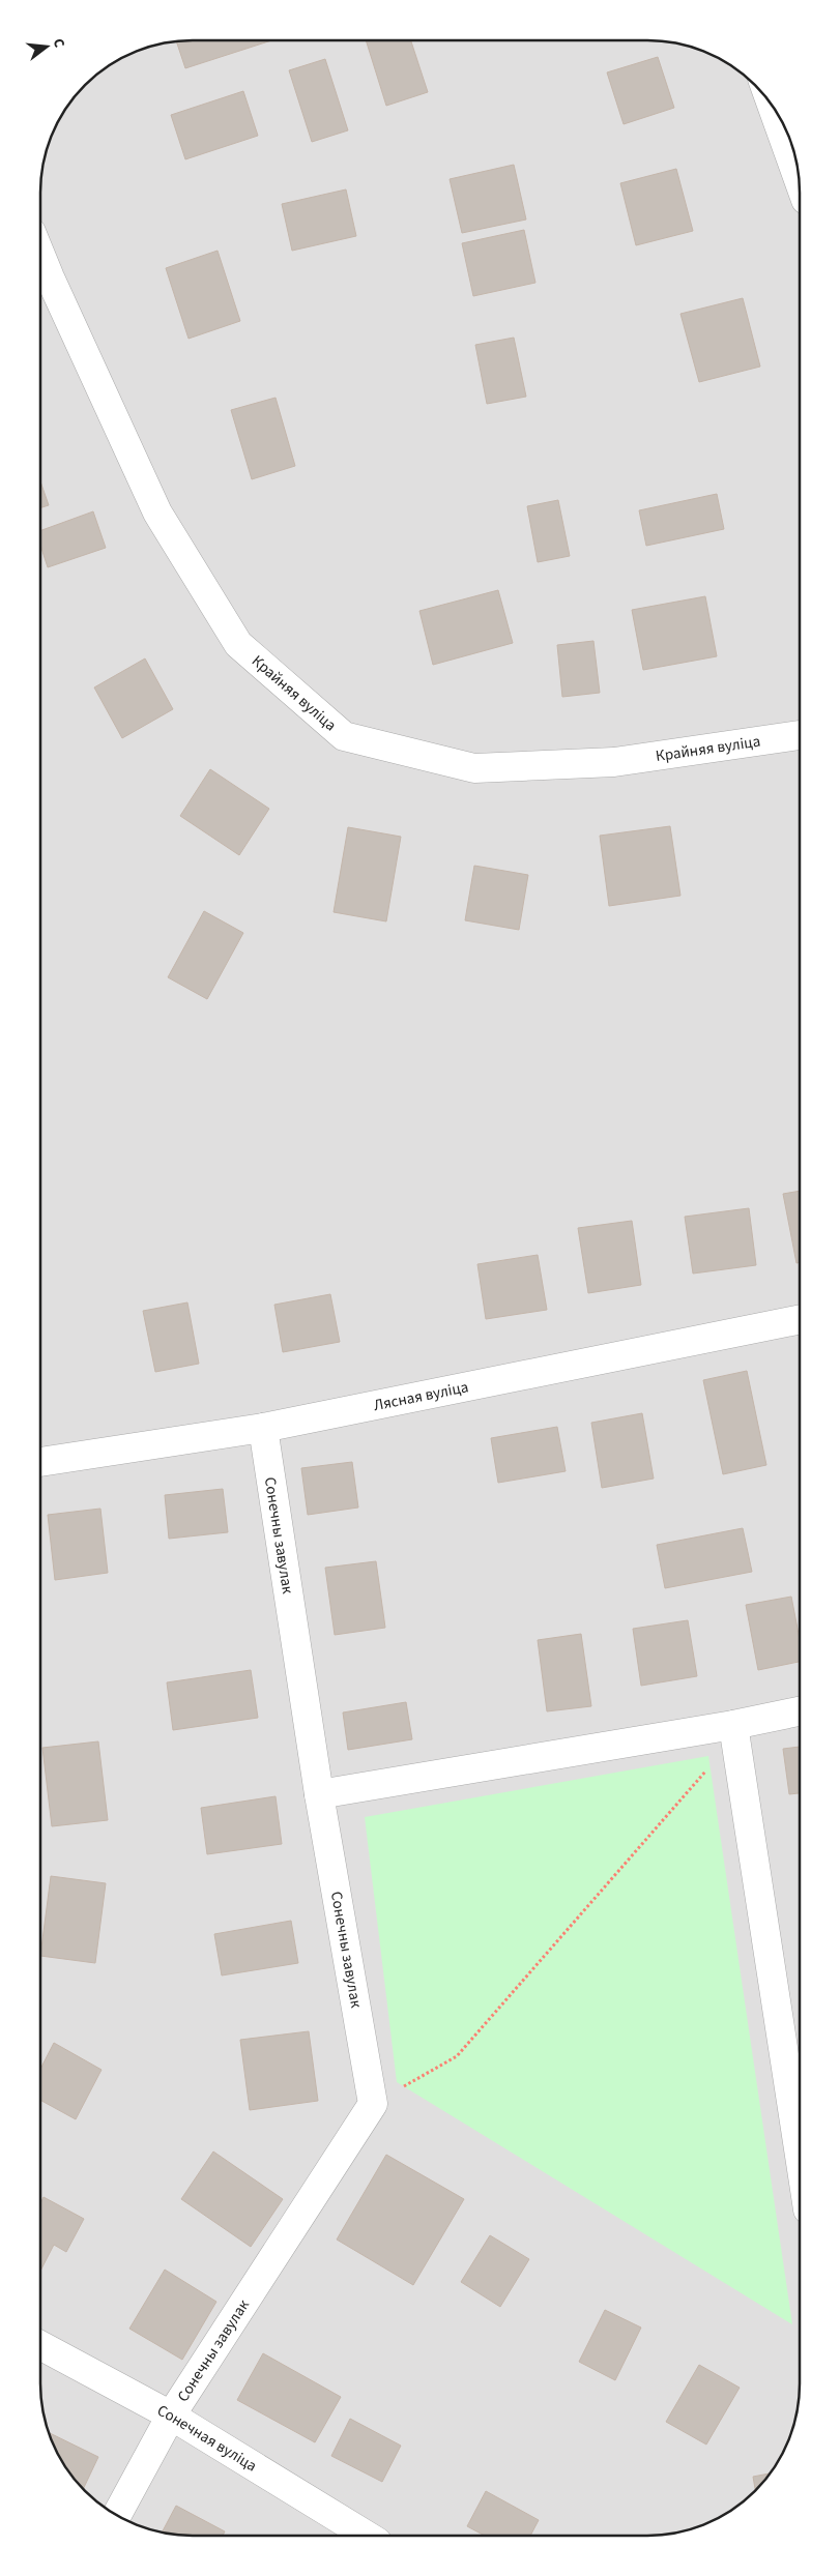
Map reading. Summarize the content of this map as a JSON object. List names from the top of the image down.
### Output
{
  "streets": {
    "street": [
      "Крайняя вуліца",
      "Лясная вуліца",
      "Сонечны завулак",
      "Сонечная вуліца"
    ]
  },
  "crossings": [
    ["Лясная вуліца", "Сонечны завулак"],
    ["Сонечны завулак", "Сонечная вуліца"]
  ],
  "north": "right"
}
